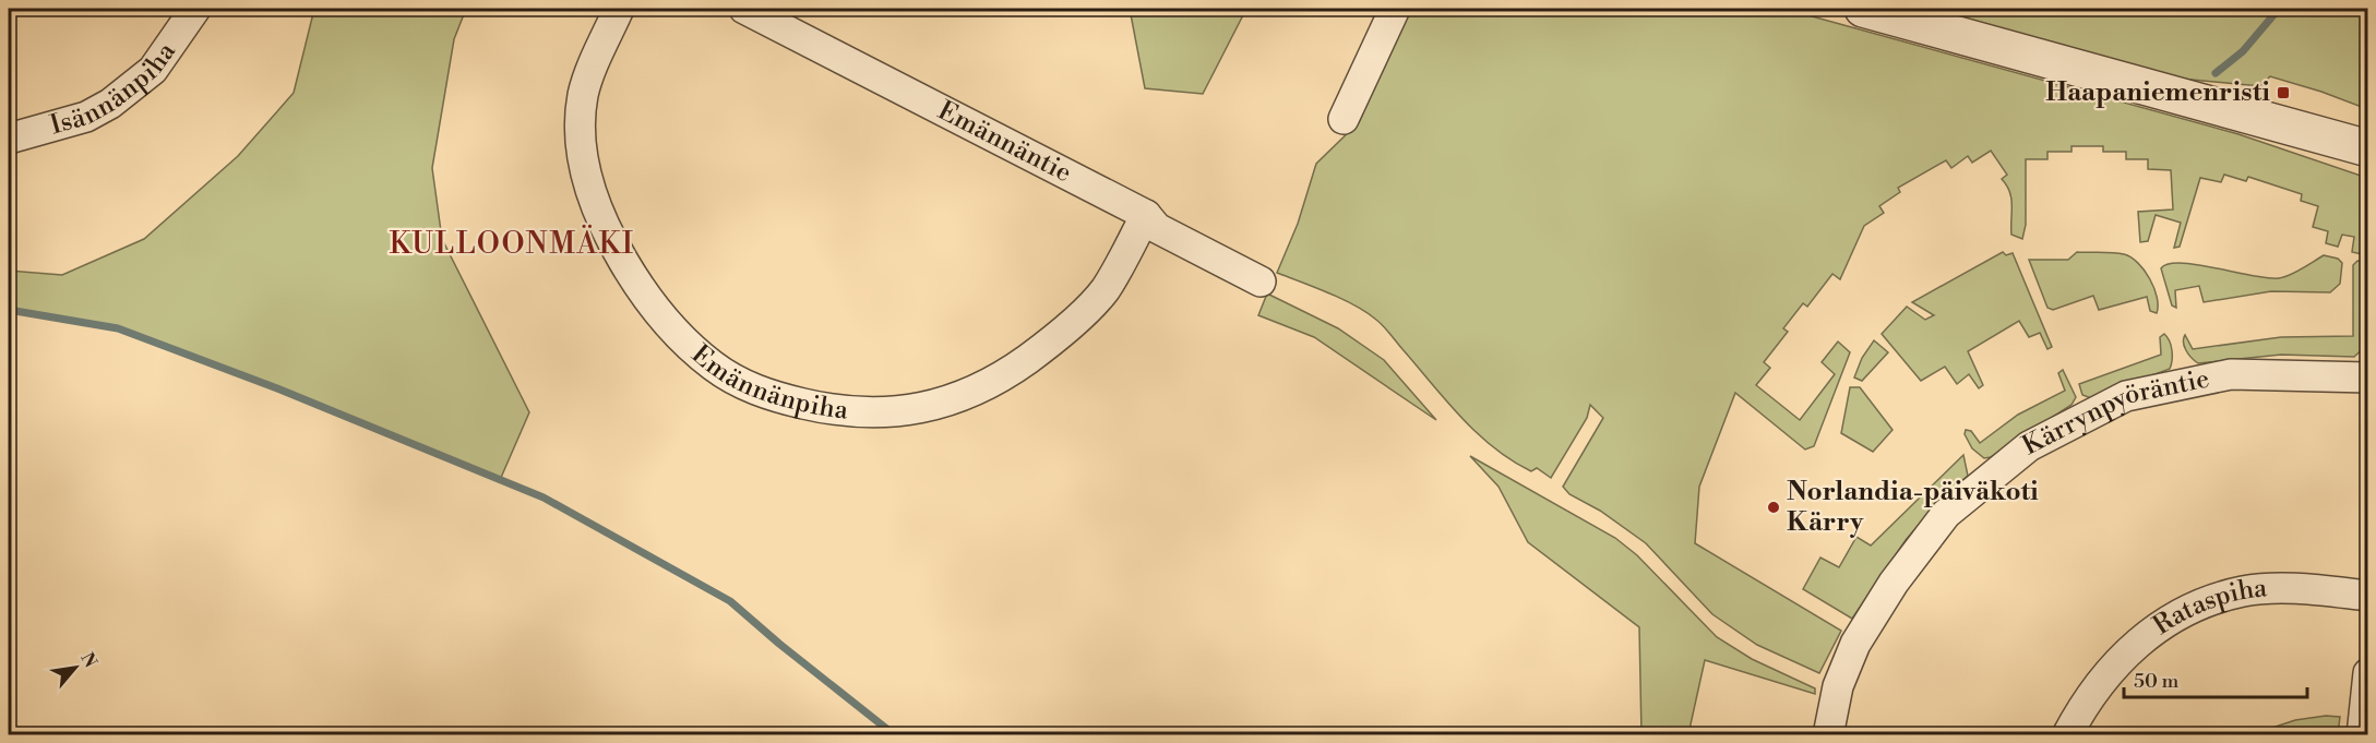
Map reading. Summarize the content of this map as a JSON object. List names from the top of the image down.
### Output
{
  "streets": {
    "street": [
      "Isännänpiha",
      "Emännäntie",
      "Emännänpiha",
      "Kärrynpyöräntie",
      "Rataspiha"
    ]
  },
  "crossings": [
    ["Emännäntie", "Emännänpiha"]
  ],
  "districts": ["KULLOONMÄKI"],
  "places": {
    "transit": ["Haapaniemenristi"],
    "other": ["Norlandia-päiväkoti Kärry"]
  },
  "scale_bar": "50 m",
  "north": "top right"
}
